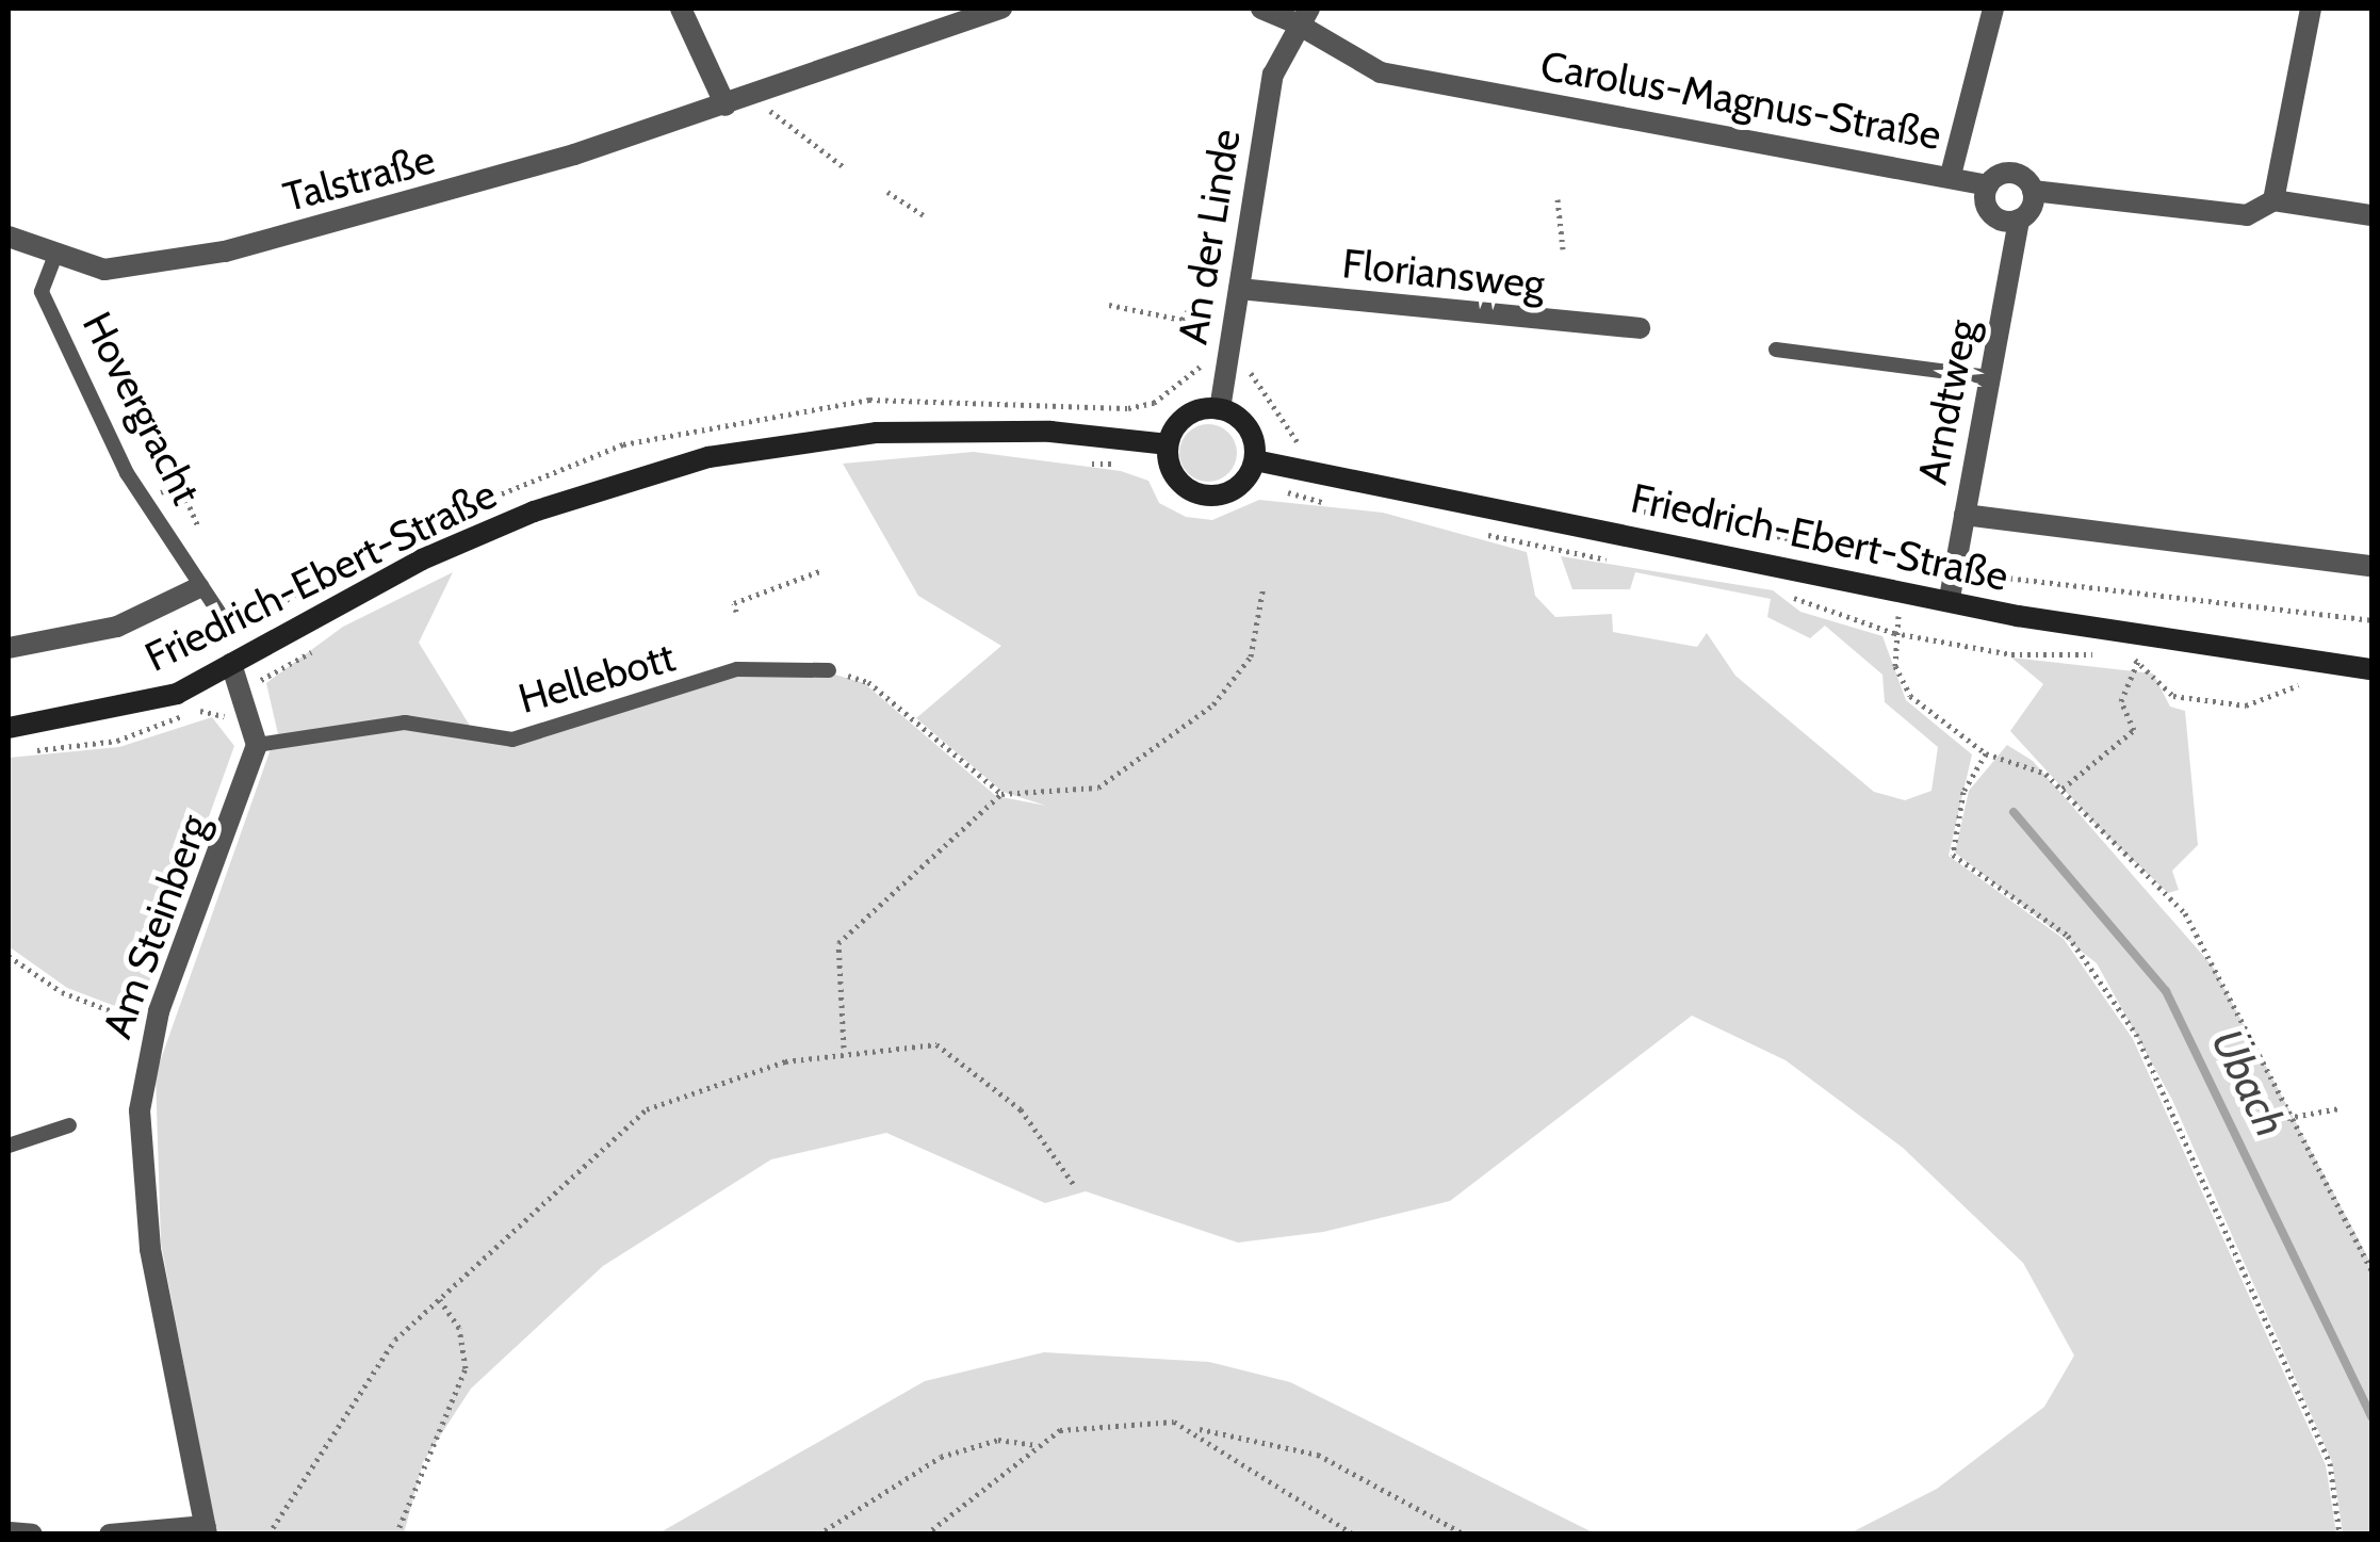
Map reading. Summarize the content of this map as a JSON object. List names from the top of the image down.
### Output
{
  "streets": {
    "main road": ["Friedrich-Ebert-Straße"],
    "street": [
      "Carolus-Magnus-Straße",
      "Talstraße",
      "An der Linde",
      "Floriansweg",
      "Arndtweg",
      "Am Steinberg"
    ],
    "lane": ["Hovergracht", "Hellebott"]
  },
  "crossings": [
    ["Carolus-Magnus-Straße", "An der Linde"],
    ["Carolus-Magnus-Straße", "Arndtweg"],
    ["Talstraße", "Hovergracht"],
    ["An der Linde", "Floriansweg"],
    ["An der Linde", "Friedrich-Ebert-Straße"],
    ["Arndtweg", "Friedrich-Ebert-Straße"],
    ["Hellebott", "Am Steinberg"]
  ],
  "water": ["Übach"]
}
